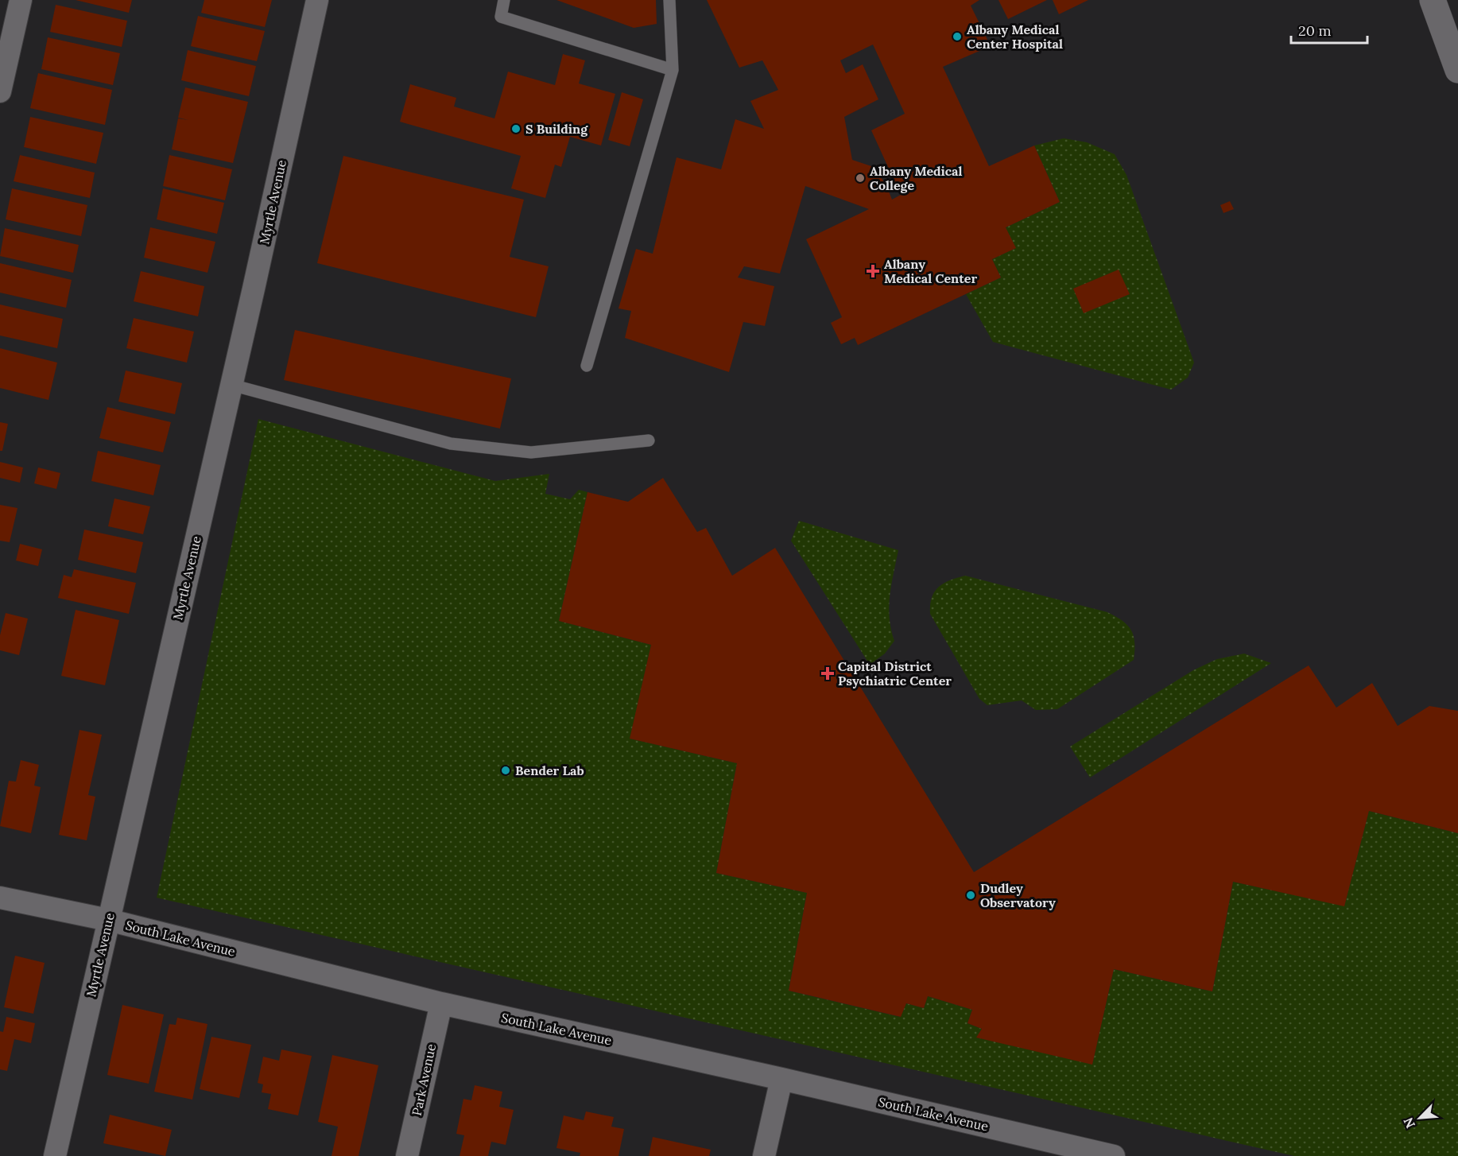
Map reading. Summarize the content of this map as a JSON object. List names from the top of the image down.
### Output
{
  "streets": {
    "street": ["Myrtle Avenue", "South Lake Avenue", "Park Avenue"]
  },
  "crossings": [
    ["Myrtle Avenue", "South Lake Avenue"],
    ["South Lake Avenue", "Park Avenue"]
  ],
  "places": {
    "other": [
      "Albany Medical Center Hospital",
      "S Building",
      "Albany Medical College",
      "Bender Lab",
      "Dudley Observatory"
    ],
    "health": ["Albany Medical Center", "Capital District Psychiatric Center"]
  },
  "scale_bar": "20 m",
  "north": "bottom left"
}
